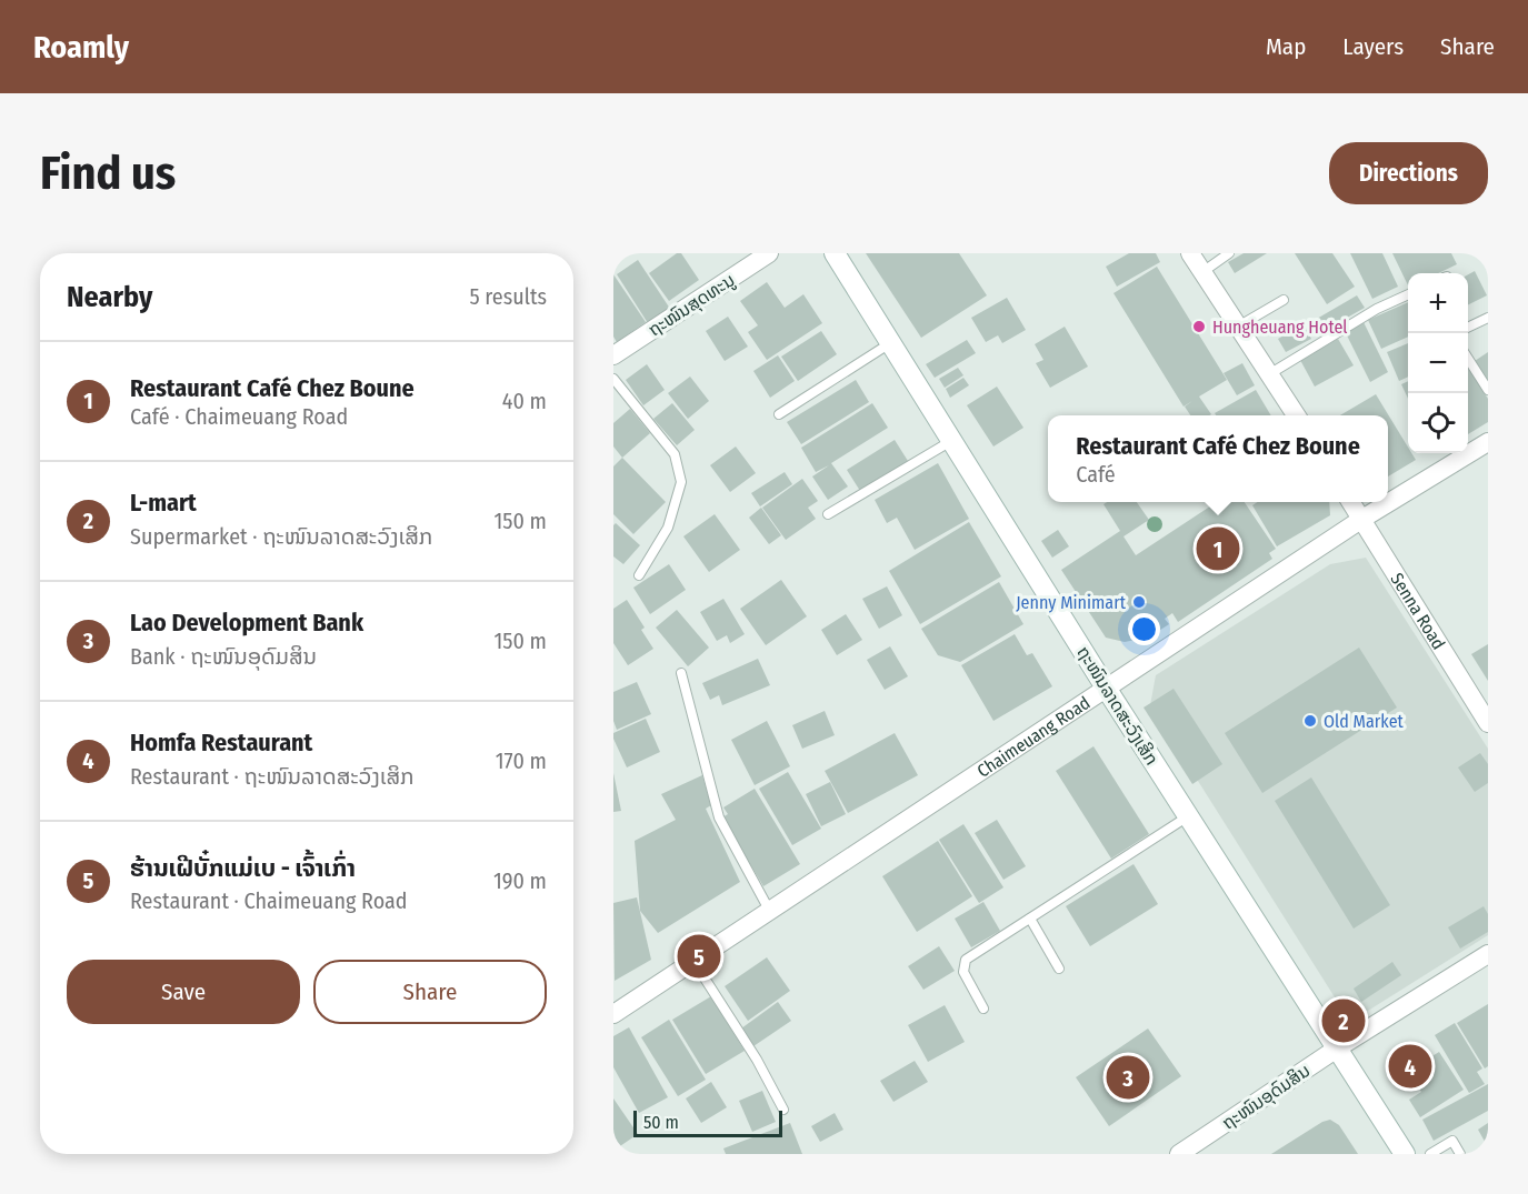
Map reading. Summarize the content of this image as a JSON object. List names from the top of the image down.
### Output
{
  "streets": {
    "street": [
      "ຖະໜົນສຸດທະນູ",
      "Senna Road",
      "ຖະໜົນລາດສະວົງເສິກ",
      "Chaimeuang Road",
      "ຖະໜົນອຸດົມສິນ"
    ]
  },
  "crossings": [
    ["Senna Road", "Chaimeuang Road"],
    ["ຖະໜົນລາດສະວົງເສິກ", "Chaimeuang Road"],
    ["ຖະໜົນລາດສະວົງເສິກ", "ຖະໜົນອຸດົມສິນ"]
  ],
  "places": ["Hungheuang Hotel", "Jenny Minimart", "Old Market"],
  "scale_bar": "50 m",
  "page": {
    "header": "Roamly",
    "nav": ["Map", "Layers", "Share"],
    "buttons": [
      "Directions",
      ["Save", "Share"]
    ],
    "title": "Find us",
    "heading": ["Nearby", "5 results"],
    "map_buttons": ["+", "−"],
    "list": [
      {
        "mark": "1",
        "name": "Restaurant Café Chez Boune",
        "note": "Café · Chaimeuang Road",
        "value": "40 m"
      },
      {
        "mark": "2",
        "name": "L-mart",
        "note": "Supermarket · ຖະໜົນລາດສະວົງເສິກ",
        "value": "150 m"
      },
      {
        "mark": "3",
        "name": "Lao Development Bank",
        "note": "Bank · ຖະໜົນອຸດົມສິນ",
        "value": "150 m"
      },
      {
        "mark": "4",
        "name": "Homfa Restaurant",
        "note": "Restaurant · ຖະໜົນລາດສະວົງເສິກ",
        "value": "170 m"
      },
      {
        "mark": "5",
        "name": "ຮ້ານເຝີບັ໋ກແມ່ເບ - ເຈົ້າເກົ່າ",
        "note": "Restaurant · Chaimeuang Road",
        "value": "190 m"
      }
    ],
    "popup": ["Restaurant Café Chez Boune", "Café"],
    "pins": [
      "1",
      "5",
      "2",
      "4",
      "3"
    ],
    "scale": "50 m"
  }
}
